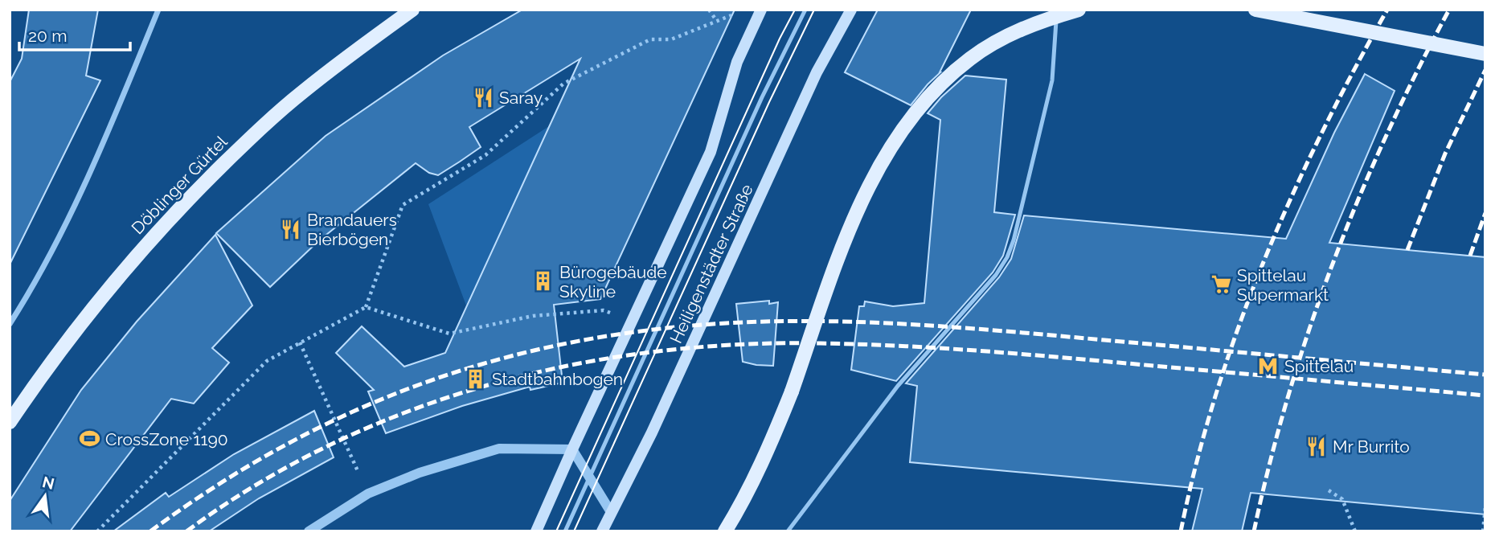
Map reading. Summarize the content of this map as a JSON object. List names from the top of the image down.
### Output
{
  "streets": {
    "main road": ["Döblinger Gürtel", "Heiligenstädter Straße"]
  },
  "places": {
    "restaurant": ["Saray", "Brandauers Bierbögen", "Mr Burrito"],
    "building": ["Bürogebäude Skyline", "Stadtbahnbogen"],
    "supermarket": ["Spittelau Supermarkt"],
    "metro station": ["Spittelau"],
    "sports": ["CrossZone 1190"]
  },
  "scale_bar": "20 m",
  "north": "top"
}
